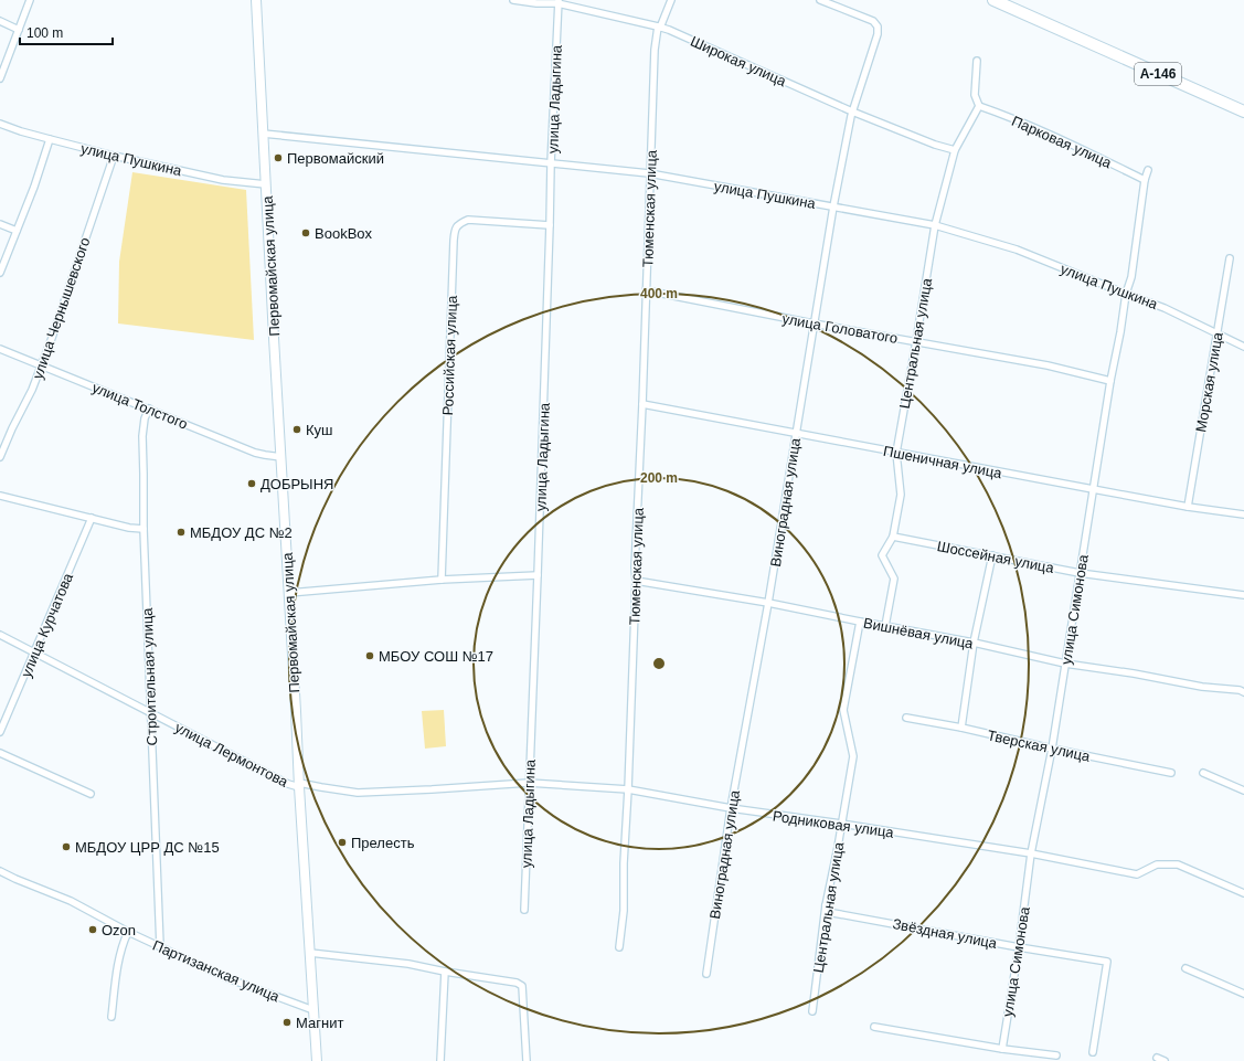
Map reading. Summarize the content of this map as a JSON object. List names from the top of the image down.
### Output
{
  "streets": {
    "highway": ["А-146"],
    "street": [
      "Широкая улица",
      "улица Ладыгина",
      "Парковая улица",
      "улица Пушкина",
      "Тюменская улица",
      "Первомайская улица",
      "улица Чернышевского",
      "улица Головатого",
      "Центральная улица",
      "Российская улица",
      "Морская улица",
      "улица Толстого",
      "Пшеничная улица",
      "Виноградная улица",
      "Шоссейная улица",
      "улица Симонова",
      "улица Курчатова",
      "Вишнёвая улица",
      "Строительная улица",
      "Тверская улица",
      "улица Лермонтова",
      "Родниковая улица",
      "Звёздная улица",
      "Партизанская улица"
    ]
  },
  "crossings": [
    ["Широкая улица", "улица Ладыгина"],
    ["Широкая улица", "Тюменская улица"],
    ["Широкая улица", "Центральная улица"],
    ["Широкая улица", "Виноградная улица"],
    ["улица Ладыгина", "улица Пушкина"],
    ["улица Ладыгина", "Российская улица"],
    ["улица Ладыгина", "улица Лермонтова"],
    ["улица Ладыгина", "Родниковая улица"],
    ["Парковая улица", "Центральная улица"],
    ["Парковая улица", "улица Симонова"],
    ["улица Пушкина", "Тюменская улица"],
    ["улица Пушкина", "Первомайская улица"],
    ["улица Пушкина", "улица Чернышевского"],
    ["улица Пушкина", "Центральная улица"],
    ["улица Пушкина", "Морская улица"],
    ["улица Пушкина", "Виноградная улица"],
    ["улица Пушкина", "улица Симонова"],
    ["Тюменская улица", "улица Головатого"],
    ["Тюменская улица", "Пшеничная улица"],
    ["Тюменская улица", "Вишнёвая улица"],
    ["Тюменская улица", "Родниковая улица"],
    ["Первомайская улица", "улица Толстого"],
    ["Первомайская улица", "улица Лермонтова"],
    ["Первомайская улица", "Партизанская улица"],
    ["улица Чернышевского", "улица Толстого"],
    ["улица Головатого", "Центральная улица"],
    ["улица Головатого", "Виноградная улица"],
    ["улица Головатого", "улица Симонова"],
    ["Центральная улица", "Пшеничная улица"],
    ["Центральная улица", "Шоссейная улица"],
    ["Центральная улица", "Вишнёвая улица"],
    ["Центральная улица", "Родниковая улица"],
    ["Центральная улица", "Звёздная улица"],
    ["Морская улица", "Пшеничная улица"],
    ["улица Толстого", "Строительная улица"],
    ["Пшеничная улица", "Виноградная улица"],
    ["Пшеничная улица", "улица Симонова"],
    ["Виноградная улица", "Вишнёвая улица"],
    ["Виноградная улица", "Родниковая улица"],
    ["Шоссейная улица", "улица Симонова"],
    ["улица Симонова", "Вишнёвая улица"],
    ["улица Симонова", "Тверская улица"],
    ["улица Симонова", "Родниковая улица"],
    ["улица Симонова", "Звёздная улица"],
    ["улица Курчатова", "улица Лермонтова"],
    ["Строительная улица", "улица Лермонтова"],
    ["Строительная улица", "Партизанская улица"],
    ["улица Лермонтова", "Родниковая улица"]
  ],
  "places": [
    "Первомайский",
    "BookBox",
    "Куш",
    "ДОБРЫНЯ",
    "МБДОУ ДС №2",
    "МБОУ СОШ №17",
    "Прелесть",
    "МБДОУ ЦРР ДС №15",
    "Ozon",
    "Магнит"
  ],
  "scale_bar": "100 m",
  "rings": ["400 m", "200 m"]
}
